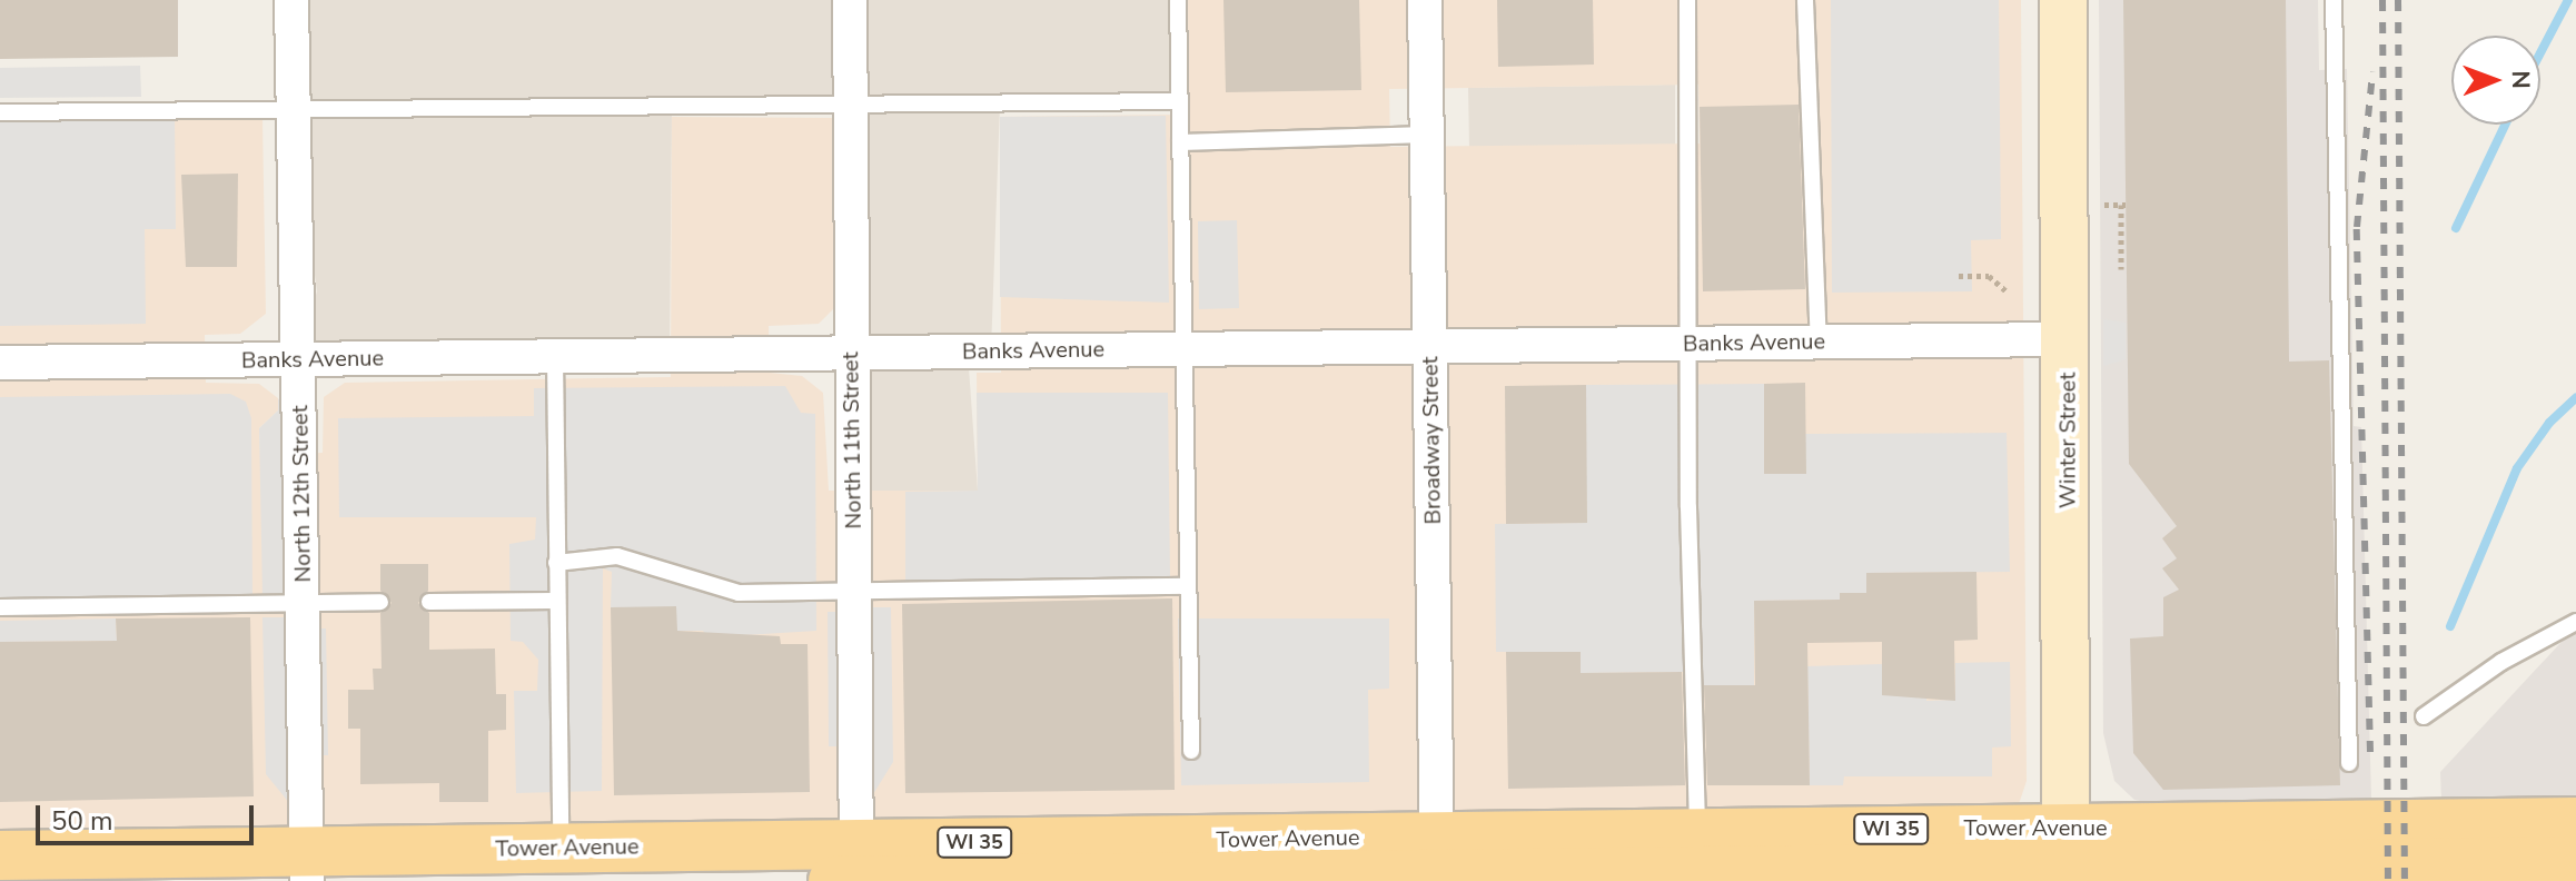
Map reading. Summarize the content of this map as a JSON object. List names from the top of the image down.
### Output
{
  "streets": {
    "main road": ["Tower Avenue", "WI 35"],
    "street": [
      "Banks Avenue",
      "North 11th Street",
      "Broadway Street",
      "Winter Street",
      "North 12th Street"
    ]
  },
  "crossings": [
    ["Banks Avenue", "North 11th Street"],
    ["Banks Avenue", "Broadway Street"],
    ["Banks Avenue", "Winter Street"],
    ["Banks Avenue", "North 12th Street"],
    ["North 11th Street", "Tower Avenue"],
    ["Broadway Street", "Tower Avenue"],
    ["Winter Street", "Tower Avenue"],
    ["North 12th Street", "Tower Avenue"]
  ],
  "scale_bar": "50 m",
  "north": "right"
}
